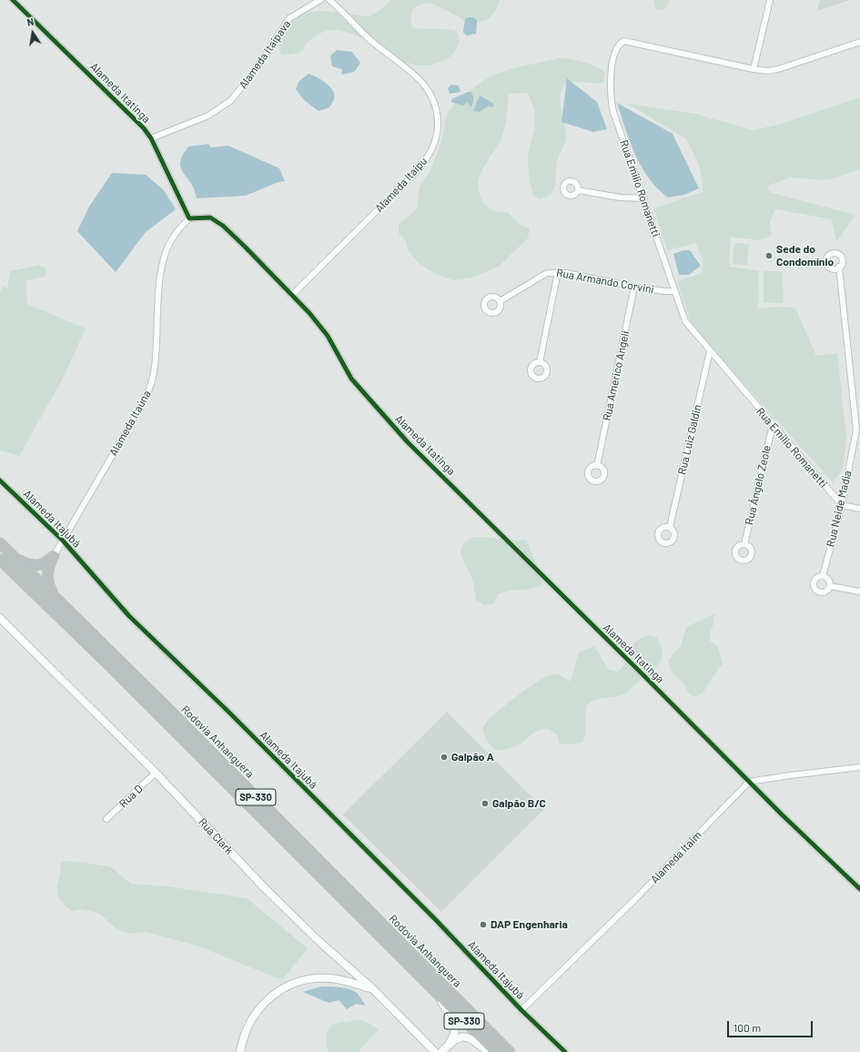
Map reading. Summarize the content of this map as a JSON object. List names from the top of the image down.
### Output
{
  "streets": {
    "highway": ["Rodovia Anhanguera", "SP-330"],
    "street": [
      "Alameda Itaipava",
      "Alameda Itatinga",
      "Alameda Itaipu",
      "Rua Emilio Romanetti",
      "Rua Armando Corvini",
      "Rua Americo Angeli",
      "Alameda Itaúna",
      "Rua Luiz Galdin",
      "Rua Ângelo Zeole",
      "Rua Neide Madia",
      "Alameda Itajubá",
      "Rua D",
      "Rua Clark",
      "Alameda Itaim"
    ]
  },
  "crossings": [
    ["Alameda Itaipava", "Alameda Itatinga"],
    ["Alameda Itatinga", "Alameda Itaipu"],
    ["Alameda Itatinga", "Alameda Itaúna"],
    ["Alameda Itatinga", "Alameda Itaim"],
    ["Rua Emilio Romanetti", "Rua Armando Corvini"],
    ["Rua Emilio Romanetti", "Rua Luiz Galdin"],
    ["Rua Emilio Romanetti", "Rua Ângelo Zeole"],
    ["Rua Emilio Romanetti", "Rua Neide Madia"],
    ["Rua Armando Corvini", "Rua Americo Angeli"],
    ["Alameda Itaúna", "Alameda Itajubá"],
    ["Alameda Itajubá", "Alameda Itaim"],
    ["Rua D", "Rua Clark"]
  ],
  "places": [
    "Sede do Condomínio",
    "Galpão A",
    "Galpão B/C",
    "DAP Engenharia"
  ],
  "scale_bar": "100 m",
  "north": "top"
}
